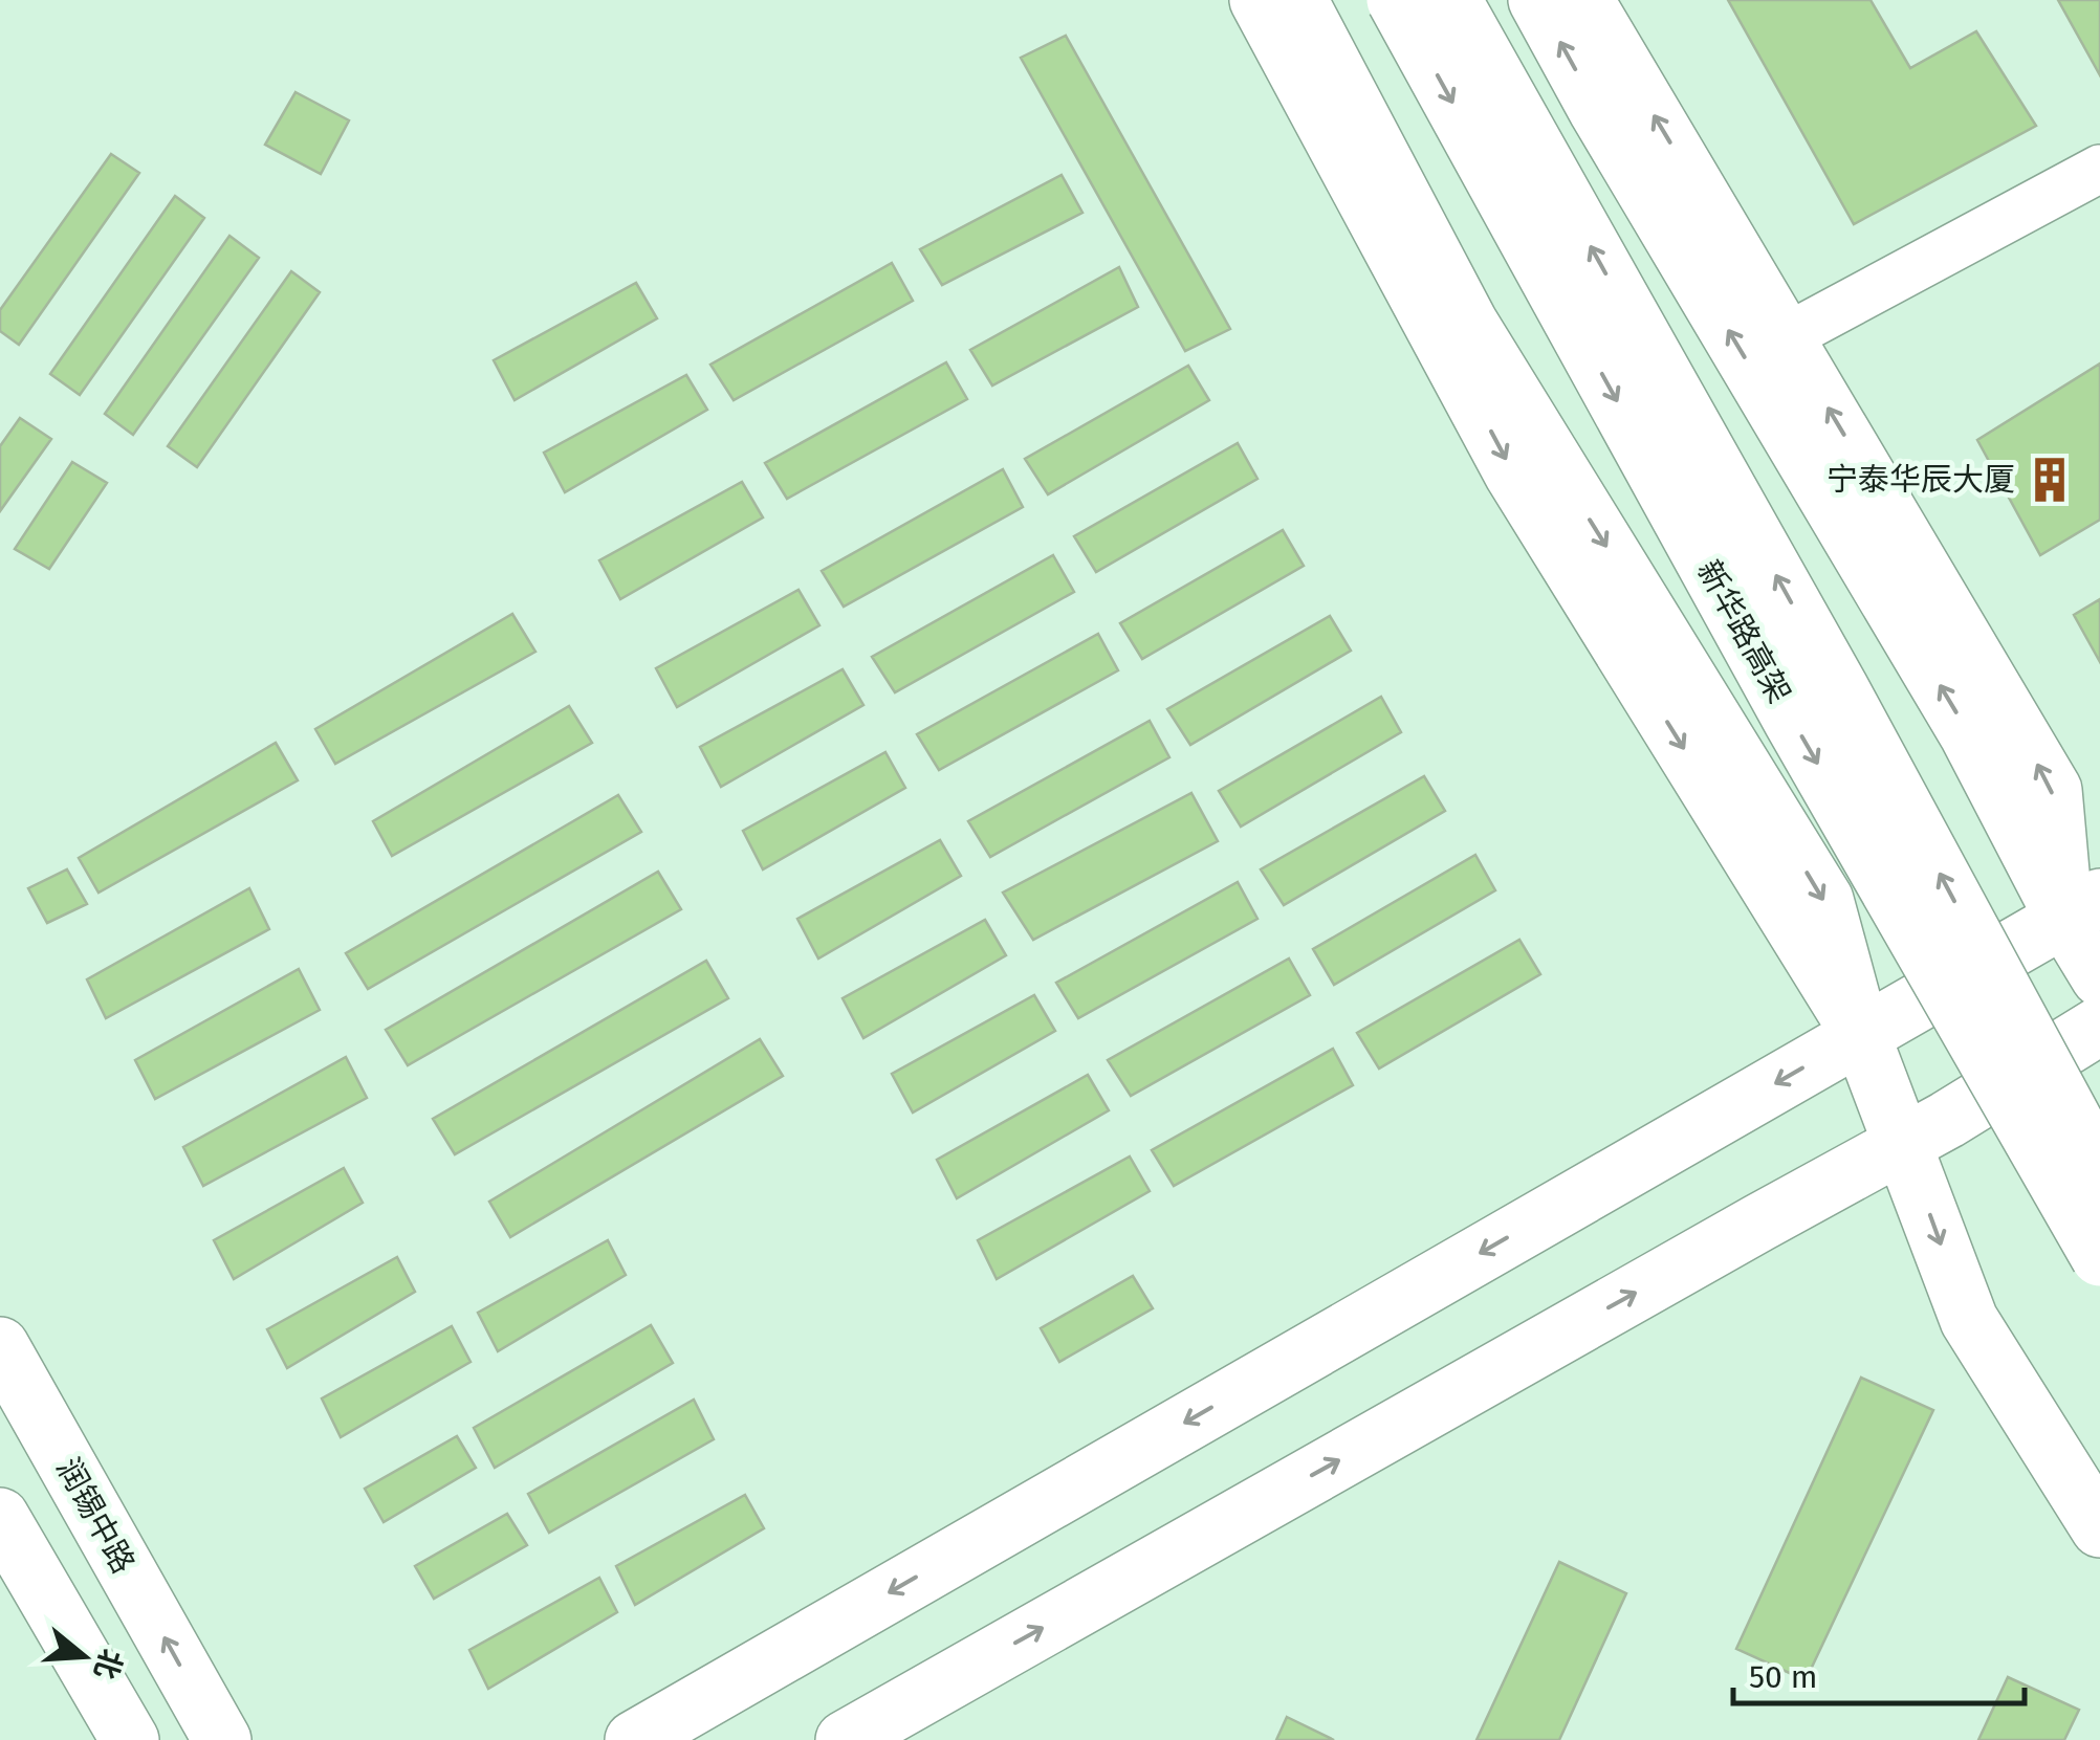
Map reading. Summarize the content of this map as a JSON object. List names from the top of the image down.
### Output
{
  "streets": {
    "main road": ["新华路高架", "润锡中路"]
  },
  "places": {
    "building": ["宁泰华辰大厦"]
  },
  "scale_bar": "50 m",
  "north": "right"
}
